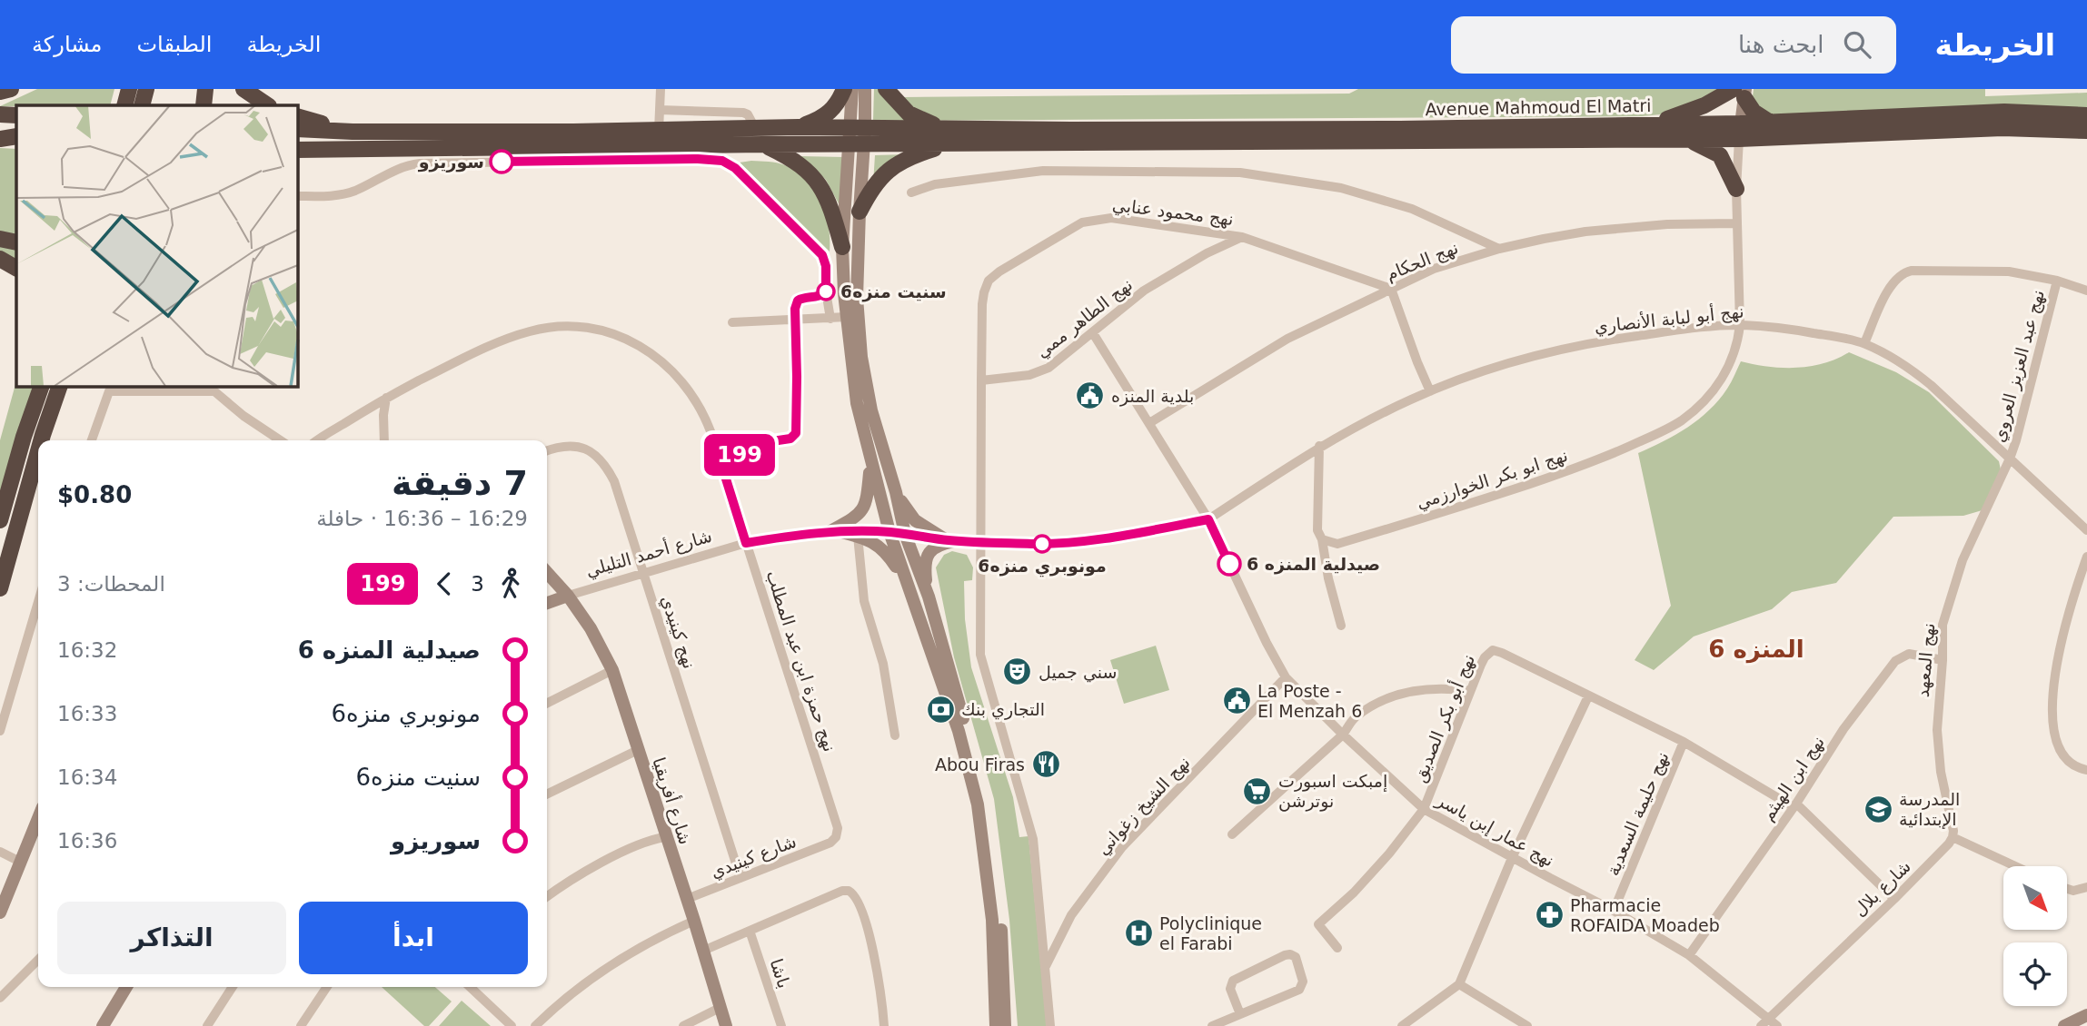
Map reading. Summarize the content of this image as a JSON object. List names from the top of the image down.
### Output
{
  "streets": {
    "highway": ["Avenue Mahmoud El Matri"],
    "main road": ["شارع أحمد التليلي", "شارع أفريقيا"],
    "street": [
      "نهج محمود عنابي",
      "نهج الحكام",
      "نهج الطاهر ممي",
      "نهج أبو لبابة الأنصاري",
      "نهج عبد العزيز العروي",
      "نهج ابو بكر الخوارزمي",
      "نهج كينيدي",
      "نهج المعهد",
      "نهج حمزة ابن عبد المطلب",
      "نهج أبو بكر الصديق",
      "نهج ابن الهيثم",
      "نهج الشيخ زغواني",
      "نهج حليمة السعدية",
      "نهج عمار إبن ياسر",
      "شارع كينيدي",
      "شارع بلال",
      "باشا"
    ]
  },
  "crossings": [
    ["Avenue Mahmoud El Matri", "نهج ابو بكر الخوارزمي"],
    ["نهج محمود عنابي", "نهج الحكام"],
    ["نهج محمود عنابي", "نهج الطاهر ممي"],
    ["نهج الحكام", "نهج ابو بكر الخوارزمي"],
    ["نهج الحكام", "نهج عمار إبن ياسر"],
    ["نهج الطاهر ممي", "نهج عمار إبن ياسر"],
    ["نهج أبو لبابة الأنصاري", "نهج عبد العزيز العروي"],
    ["نهج أبو لبابة الأنصاري", "نهج ابو بكر الخوارزمي"],
    ["نهج أبو لبابة الأنصاري", "شارع أحمد التليلي"],
    ["نهج أبو لبابة الأنصاري", "نهج المعهد"],
    ["نهج أبو لبابة الأنصاري", "نهج عمار إبن ياسر"],
    ["نهج عبد العزيز العروي", "نهج المعهد"],
    ["شارع أحمد التليلي", "نهج كينيدي"],
    ["شارع أحمد التليلي", "نهج حمزة ابن عبد المطلب"],
    ["شارع أحمد التليلي", "شارع أفريقيا"],
    ["شارع أحمد التليلي", "نهج عمار إبن ياسر"],
    ["نهج كينيدي", "شارع كينيدي"],
    ["نهج المعهد", "نهج ابن الهيثم"],
    ["نهج المعهد", "شارع بلال"],
    ["نهج حمزة ابن عبد المطلب", "شارع كينيدي"],
    ["نهج أبو بكر الصديق", "نهج حليمة السعدية"],
    ["نهج أبو بكر الصديق", "نهج عمار إبن ياسر"],
    ["نهج ابن الهيثم", "نهج عمار إبن ياسر"],
    ["شارع أفريقيا", "شارع كينيدي"],
    ["نهج الشيخ زغواني", "نهج عمار إبن ياسر"],
    ["نهج حليمة السعدية", "نهج عمار إبن ياسر"],
    ["نهج عمار إبن ياسر", "شارع بلال"]
  ],
  "districts": ["المنزه 6"],
  "places": {
    "other": [
      "سوريزو",
      "سنيت منزه6",
      "مونوبري منزه6",
      "صيدلية المنزه 6"
    ],
    "public building": ["بلدية المنزه", "La Poste - El Menzah 6"],
    "theatre": ["سني جميل"],
    "bank": ["التجاري بنك"],
    "restaurant": ["Abou Firas"],
    "supermarket": ["إمبكت اسبورت نوترشن"],
    "school or university": ["المدرسة الإبتدائية"],
    "pharmacy": ["Pharmacie ROFAIDA Moadeb"],
    "hospital": ["Polyclinique el Farabi"]
  },
  "lines": ["bus line 199"],
  "north": "bottom right",
  "page": {
    "header": "الخريطة",
    "search": "ابحث هنا",
    "nav": ["الخريطة", "الطبقات", "مشاركة"],
    "on_map": "199",
    "heading": ["7 دقيقة", "16:29 – 16:36 · حافلة", "$0.80"],
    "legs": ["3", "199", "المحطات: 3"],
    "list": [
      {
        "name": "صيدلية المنزه 6",
        "value": "16:32"
      },
      {
        "name": "مونوبري منزه6",
        "value": "16:33"
      },
      {
        "name": "سنيت منزه6",
        "value": "16:34"
      },
      {
        "name": "سوريزو",
        "value": "16:36"
      }
    ],
    "buttons": ["ابدأ", "التذاكر"]
  }
}
